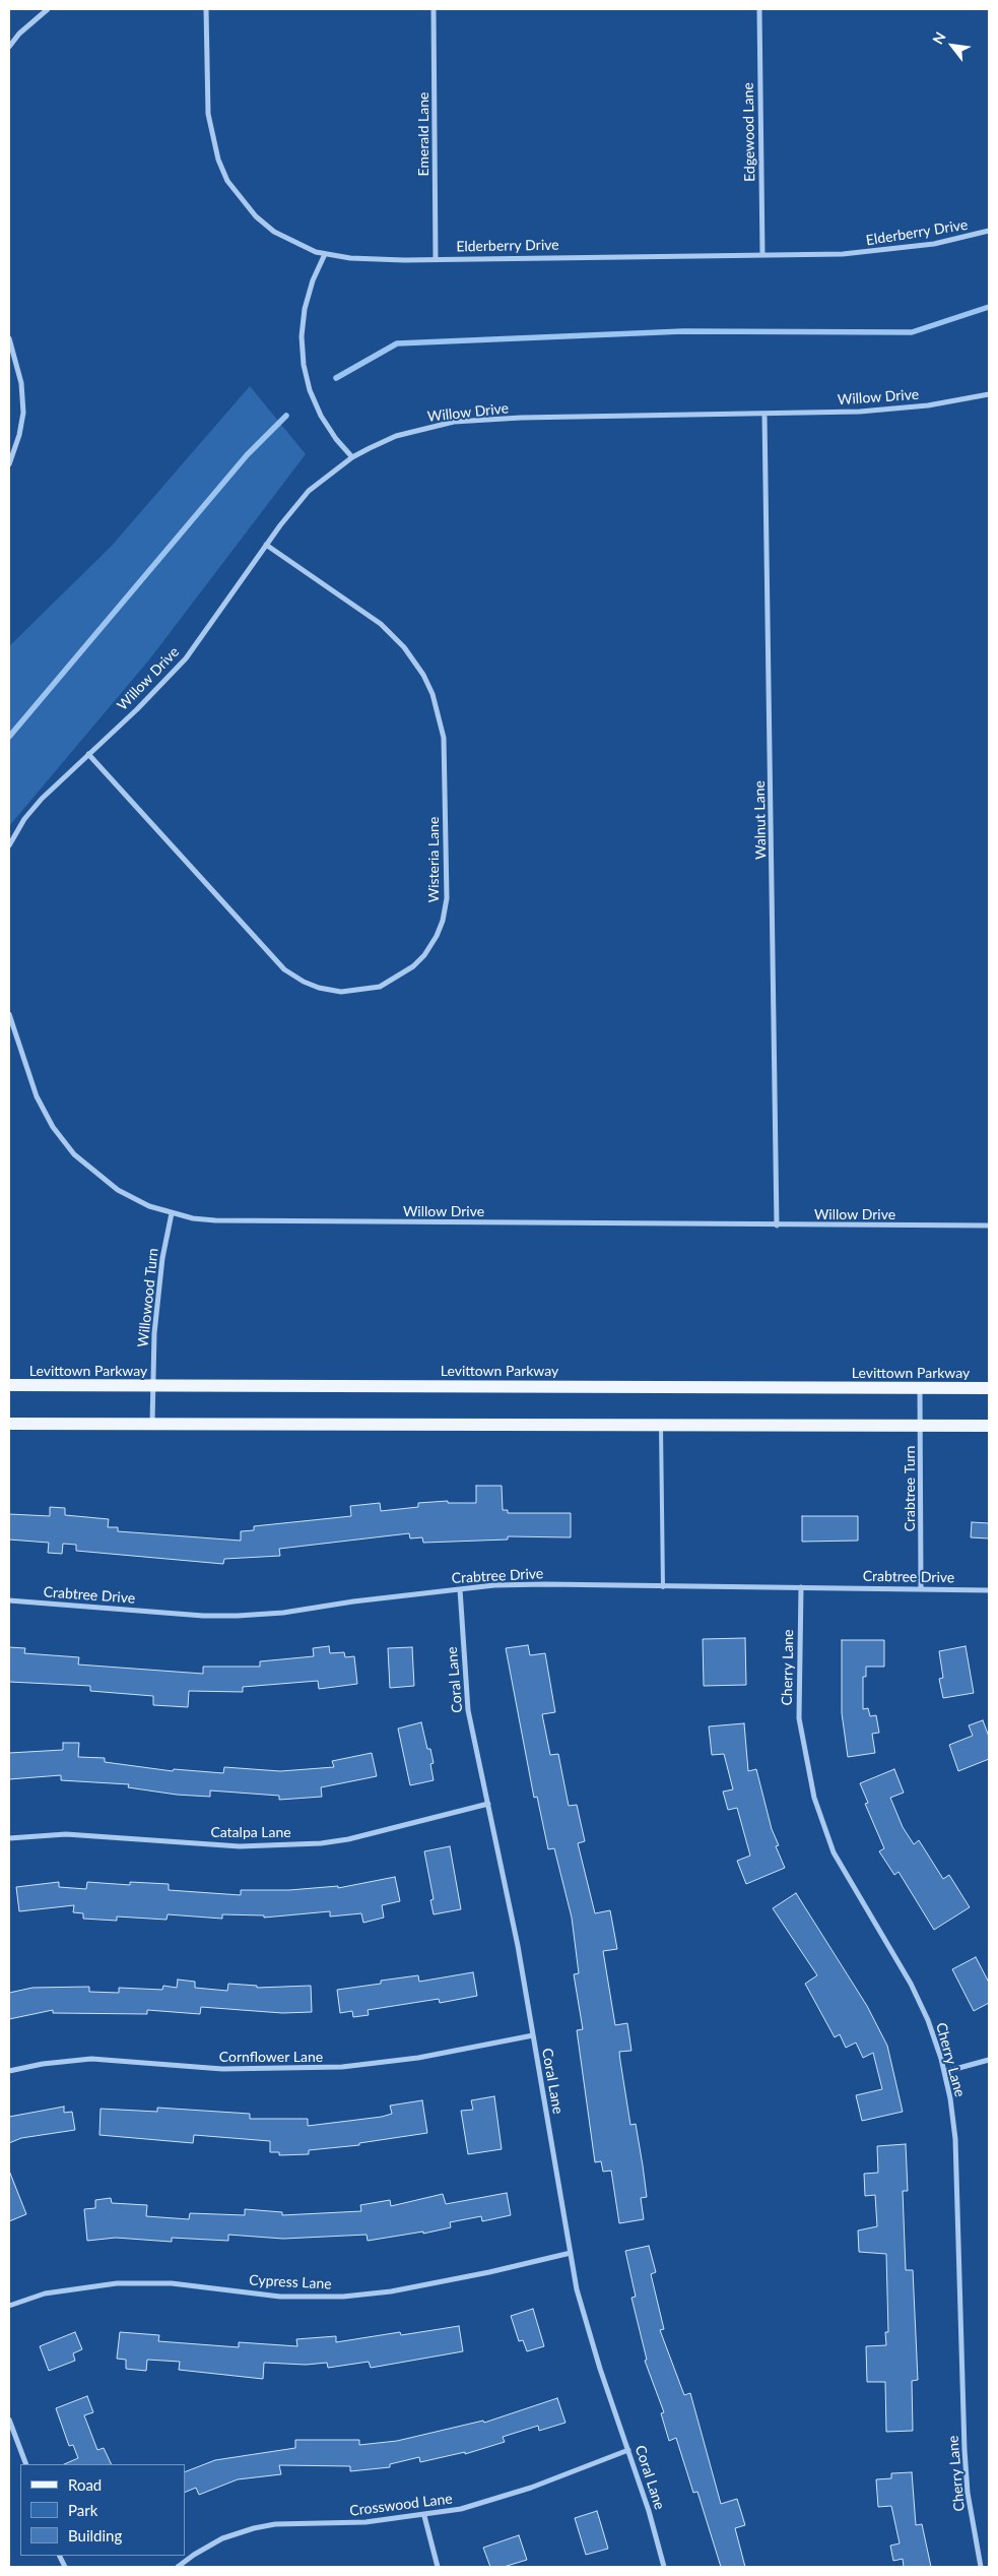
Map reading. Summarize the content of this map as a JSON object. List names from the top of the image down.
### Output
{
  "streets": {
    "main road": ["Levittown Parkway"],
    "street": [
      "Edgewood Lane",
      "Emerald Lane",
      "Elderberry Drive",
      "Willow Drive",
      "Walnut Lane",
      "Wisteria Lane",
      "Willowood Turn",
      "Crabtree Turn",
      "Crabtree Drive",
      "Cherry Lane",
      "Coral Lane",
      "Catalpa Lane",
      "Cornflower Lane",
      "Cypress Lane",
      "Crosswood Lane"
    ]
  },
  "crossings": [
    ["Edgewood Lane", "Elderberry Drive"],
    ["Emerald Lane", "Elderberry Drive"],
    ["Willow Drive", "Walnut Lane"],
    ["Willow Drive", "Wisteria Lane"],
    ["Willow Drive", "Willowood Turn"],
    ["Willowood Turn", "Levittown Parkway"],
    ["Levittown Parkway", "Crabtree Turn"],
    ["Crabtree Turn", "Crabtree Drive"],
    ["Crabtree Drive", "Cherry Lane"],
    ["Crabtree Drive", "Coral Lane"],
    ["Coral Lane", "Catalpa Lane"],
    ["Coral Lane", "Cornflower Lane"],
    ["Coral Lane", "Cypress Lane"],
    ["Coral Lane", "Crosswood Lane"]
  ],
  "legend": ["Road", "Park", "Building"],
  "north": "top left"
}
